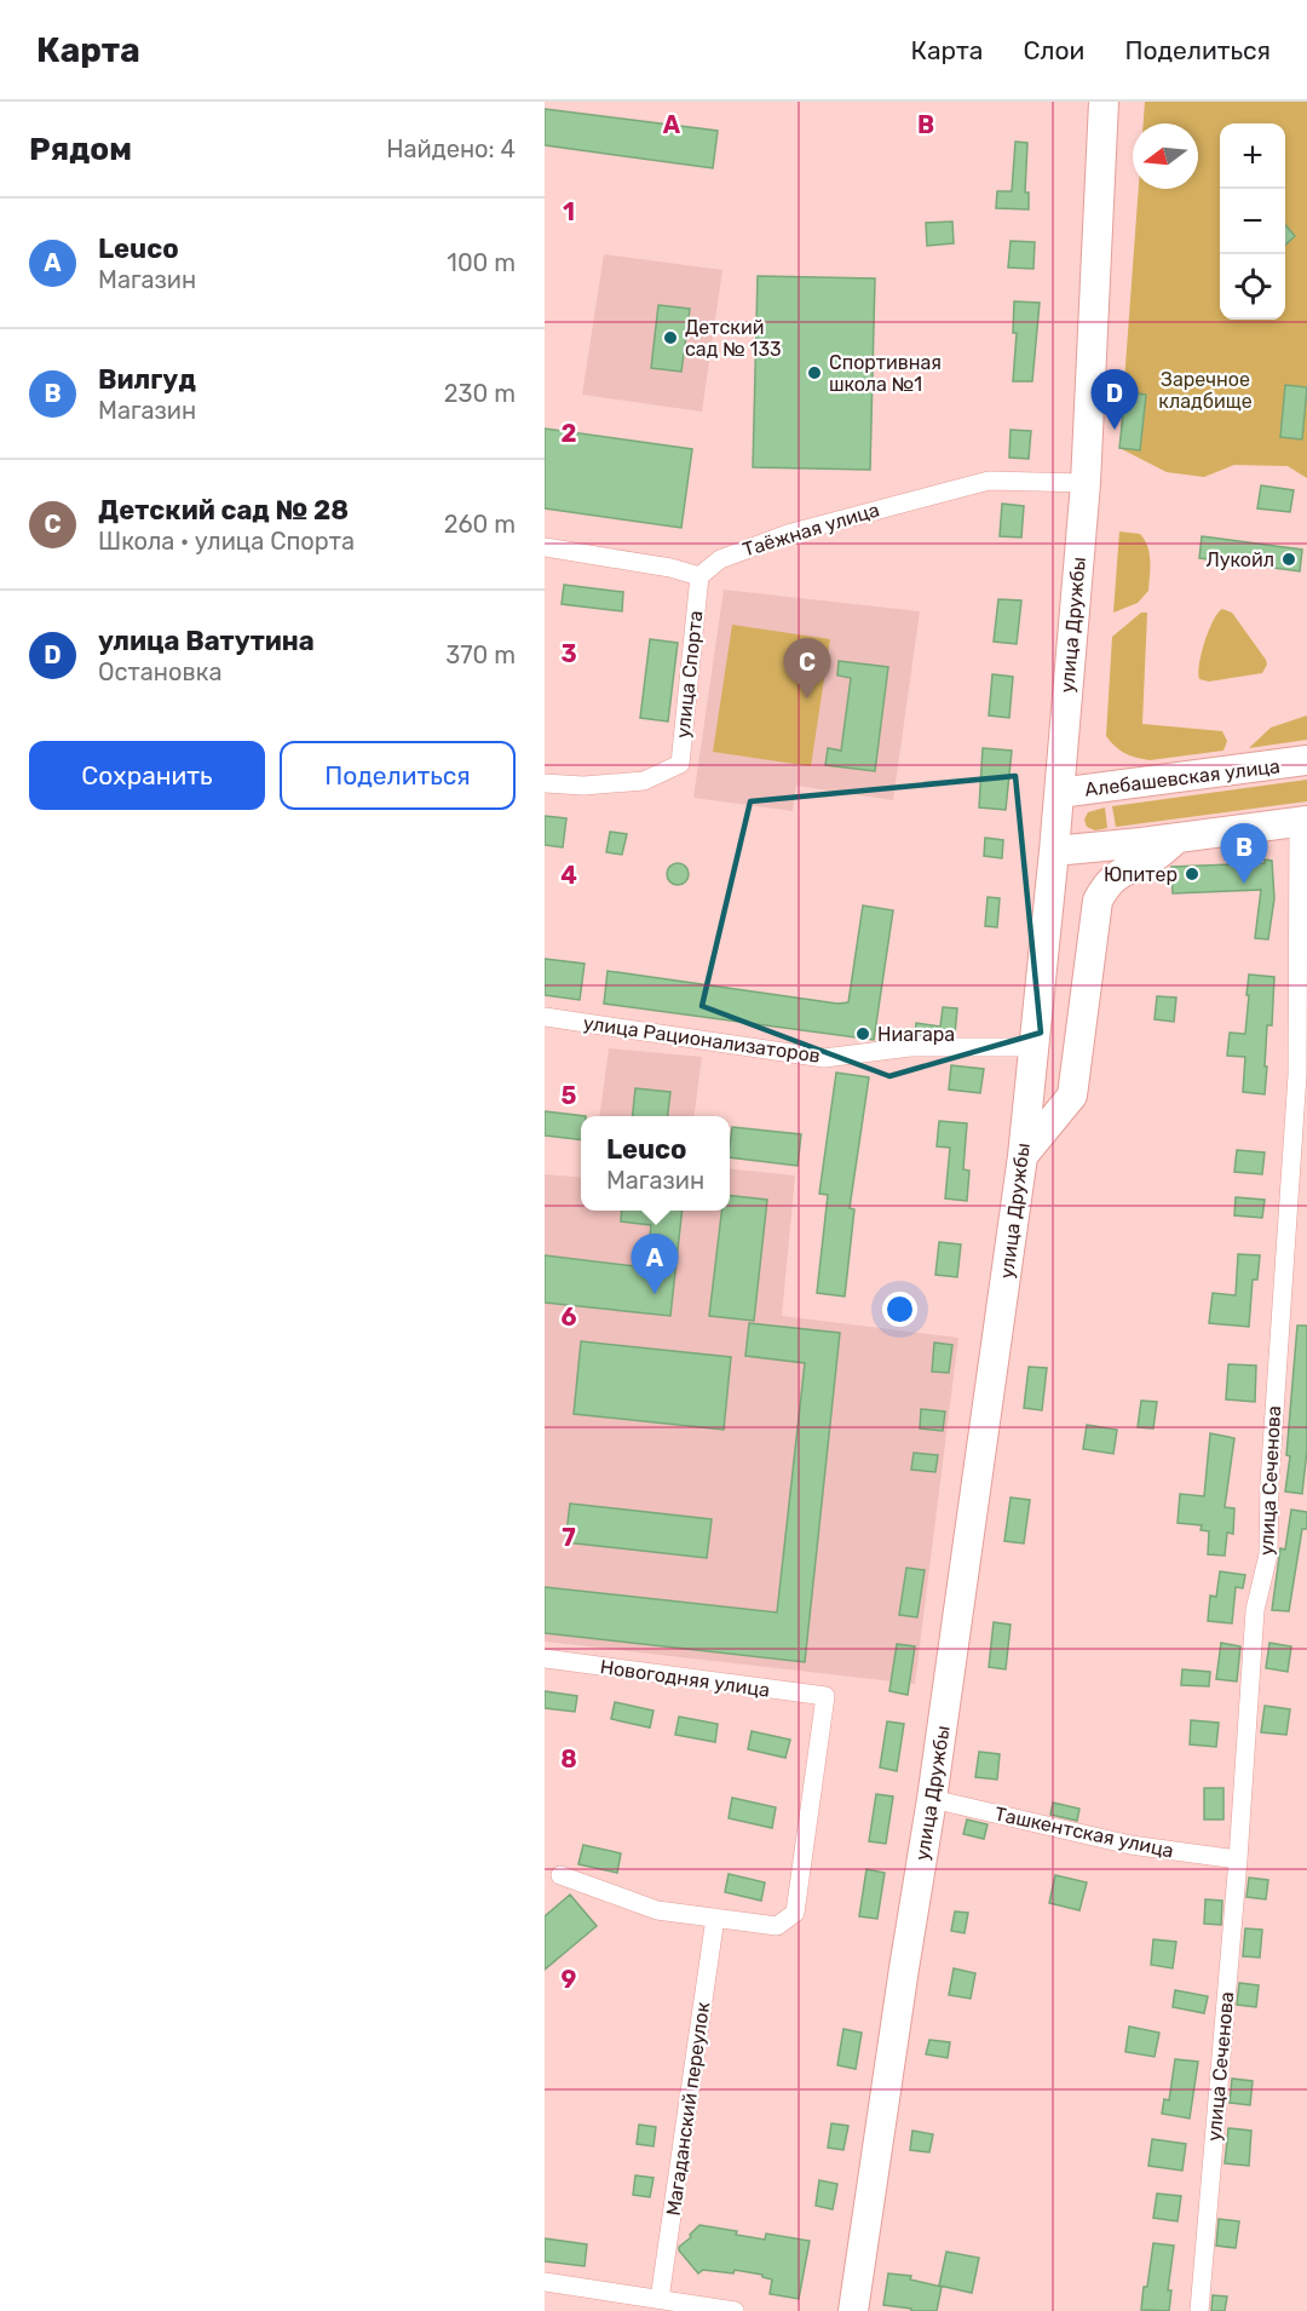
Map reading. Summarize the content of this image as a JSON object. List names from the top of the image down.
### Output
{
  "streets": {
    "main road": ["улица Дружбы", "Алебашевская улица"],
    "street": [
      "Таёжная улица",
      "улица Спорта",
      "улица Рационализаторов",
      "улица Сеченова",
      "Новогодняя улица",
      "Ташкентская улица",
      "Магаданский переулок"
    ]
  },
  "crossings": [
    ["Таёжная улица", "улица Дружбы"],
    ["Таёжная улица", "улица Спорта"],
    ["улица Дружбы", "Алебашевская улица"],
    ["улица Дружбы", "улица Рационализаторов"],
    ["улица Дружбы", "Ташкентская улица"],
    ["улица Сеченова", "Ташкентская улица"],
    ["Новогодняя улица", "Магаданский переулок"]
  ],
  "parks": ["Заречное кладбище"],
  "places": [
    "Детский сад № 133",
    "Спортивная школа №1",
    "Лукойл",
    "Юпитер",
    "Ниагара"
  ],
  "north": "left",
  "page": {
    "header": "Карта",
    "nav": ["Карта", "Слои", "Поделиться"],
    "heading": ["Рядом", "Найдено: 4"],
    "map_buttons": ["+", "−"],
    "list": [
      {
        "mark": "A",
        "name": "Leuco",
        "note": "Магазин",
        "value": "100 m"
      },
      {
        "mark": "B",
        "name": "Вилгуд",
        "note": "Магазин",
        "value": "230 m"
      },
      {
        "mark": "C",
        "name": "Детский сад № 28",
        "note": "Школа · улица Спорта",
        "value": "260 m"
      },
      {
        "mark": "D",
        "name": "улица Ватутина",
        "note": "Остановка",
        "value": "370 m"
      }
    ],
    "pins": [
      "D",
      "C",
      "B",
      "A"
    ],
    "buttons": ["Сохранить", "Поделиться"],
    "popup": ["Leuco", "Магазин"]
  },
  "grid": {
    "columns": ["A", "B"],
    "rows": [
      "1",
      "2",
      "3",
      "4",
      "5",
      "6",
      "7",
      "8",
      "9"
    ]
  }
}
